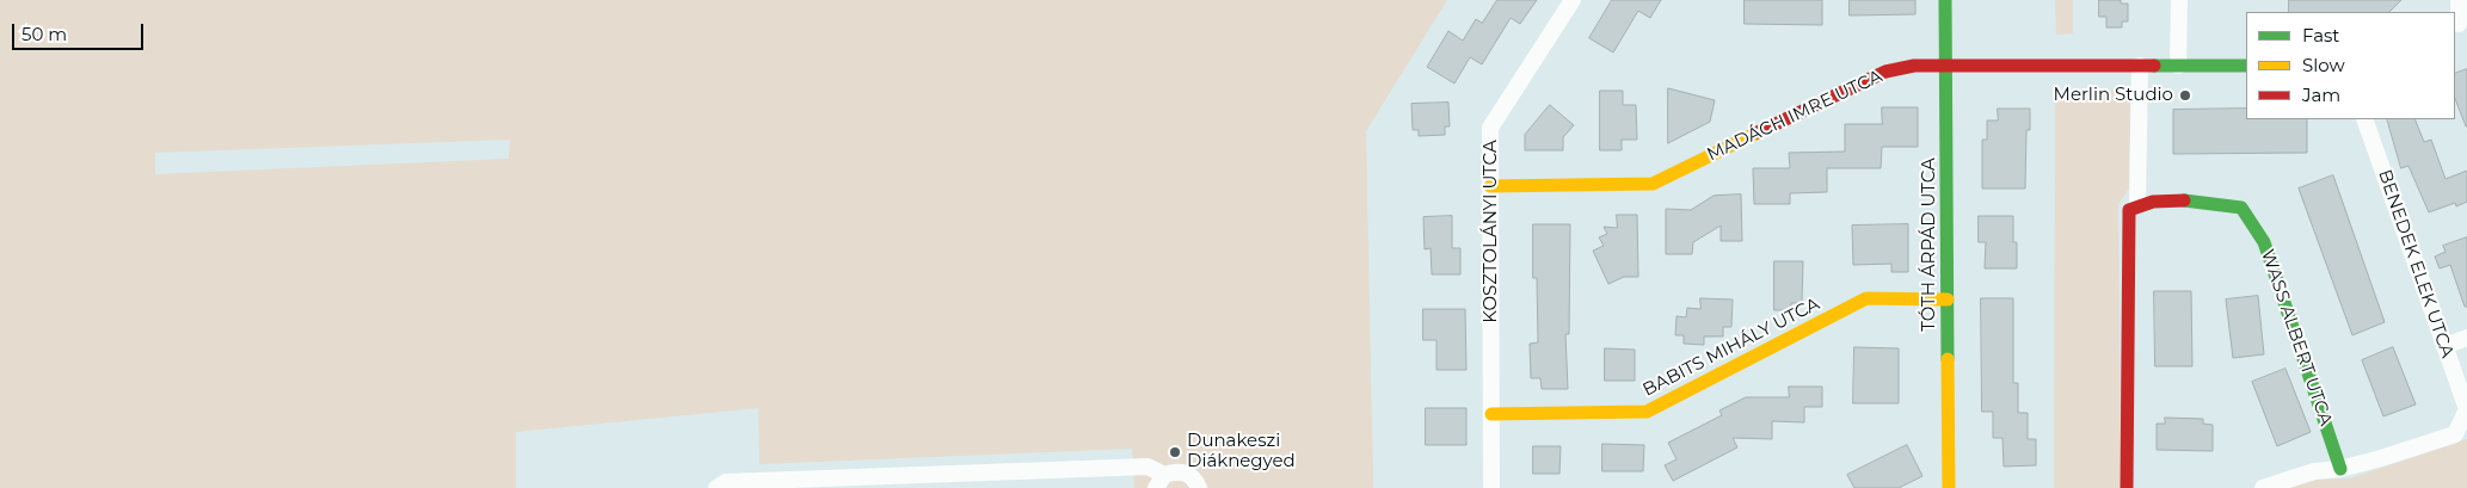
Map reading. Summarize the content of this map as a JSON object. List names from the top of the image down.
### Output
{
  "streets": {
    "street": [
      "MADÁCH IMRE UTCA",
      "KOSZTOLÁNYI UTCA",
      "TÓTH ÁRPÁD UTCA",
      "BENEDEK ELEK UTCA",
      "WASS ALBERT UTCA",
      "BABITS MIHÁLY UTCA"
    ]
  },
  "crossings": [
    ["MADÁCH IMRE UTCA", "KOSZTOLÁNYI UTCA"],
    ["MADÁCH IMRE UTCA", "TÓTH ÁRPÁD UTCA"],
    ["KOSZTOLÁNYI UTCA", "BABITS MIHÁLY UTCA"],
    ["TÓTH ÁRPÁD UTCA", "BABITS MIHÁLY UTCA"],
    ["BENEDEK ELEK UTCA", "WASS ALBERT UTCA"]
  ],
  "places": ["Merlin Studio", "Dunakeszi Diáknegyed"],
  "legend": ["Fast", "Slow", "Jam"],
  "scale_bar": "50 m"
}
